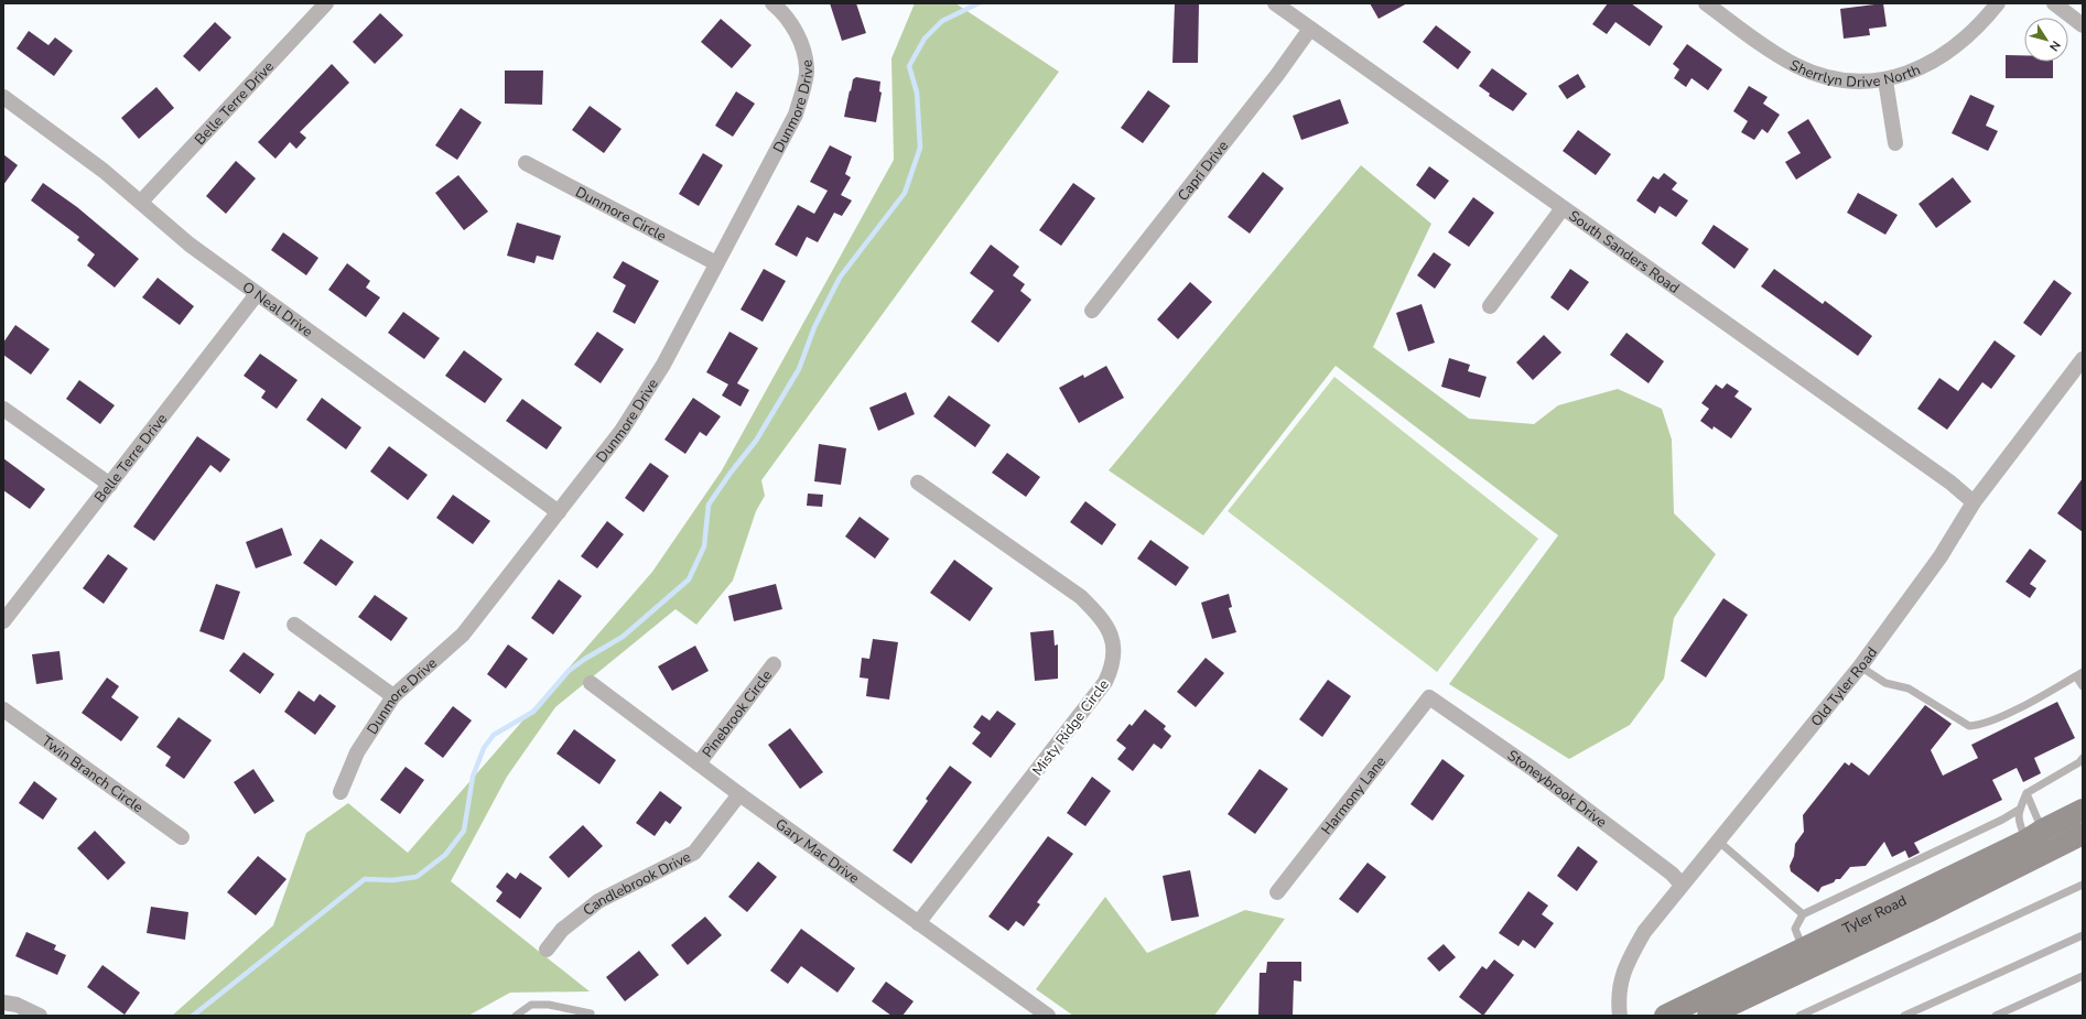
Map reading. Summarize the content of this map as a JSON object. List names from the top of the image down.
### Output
{
  "streets": {
    "street": [
      "Sherrlyn Drive North",
      "Belle Terre Drive",
      "Dunmore Drive",
      "Capri Drive",
      "Dunmore Circle",
      "South Sanders Road",
      "O Neal Drive",
      "Old Tyler Road",
      "Pinebrook Circle",
      "Misty Ridge Circle",
      "Twin Branch Circle",
      "Stoneybrook Drive",
      "Harmony Lane",
      "Gary Mac Drive",
      "Candlebrook Drive",
      "Tyler Road"
    ]
  },
  "crossings": [
    ["Belle Terre Drive", "O Neal Drive"],
    ["Dunmore Drive", "Dunmore Circle"],
    ["Dunmore Drive", "O Neal Drive"],
    ["Capri Drive", "South Sanders Road"],
    ["South Sanders Road", "Old Tyler Road"],
    ["Old Tyler Road", "Stoneybrook Drive"],
    ["Pinebrook Circle", "Gary Mac Drive"],
    ["Misty Ridge Circle", "Gary Mac Drive"],
    ["Stoneybrook Drive", "Harmony Lane"],
    ["Gary Mac Drive", "Candlebrook Drive"]
  ],
  "north": "bottom right"
}
